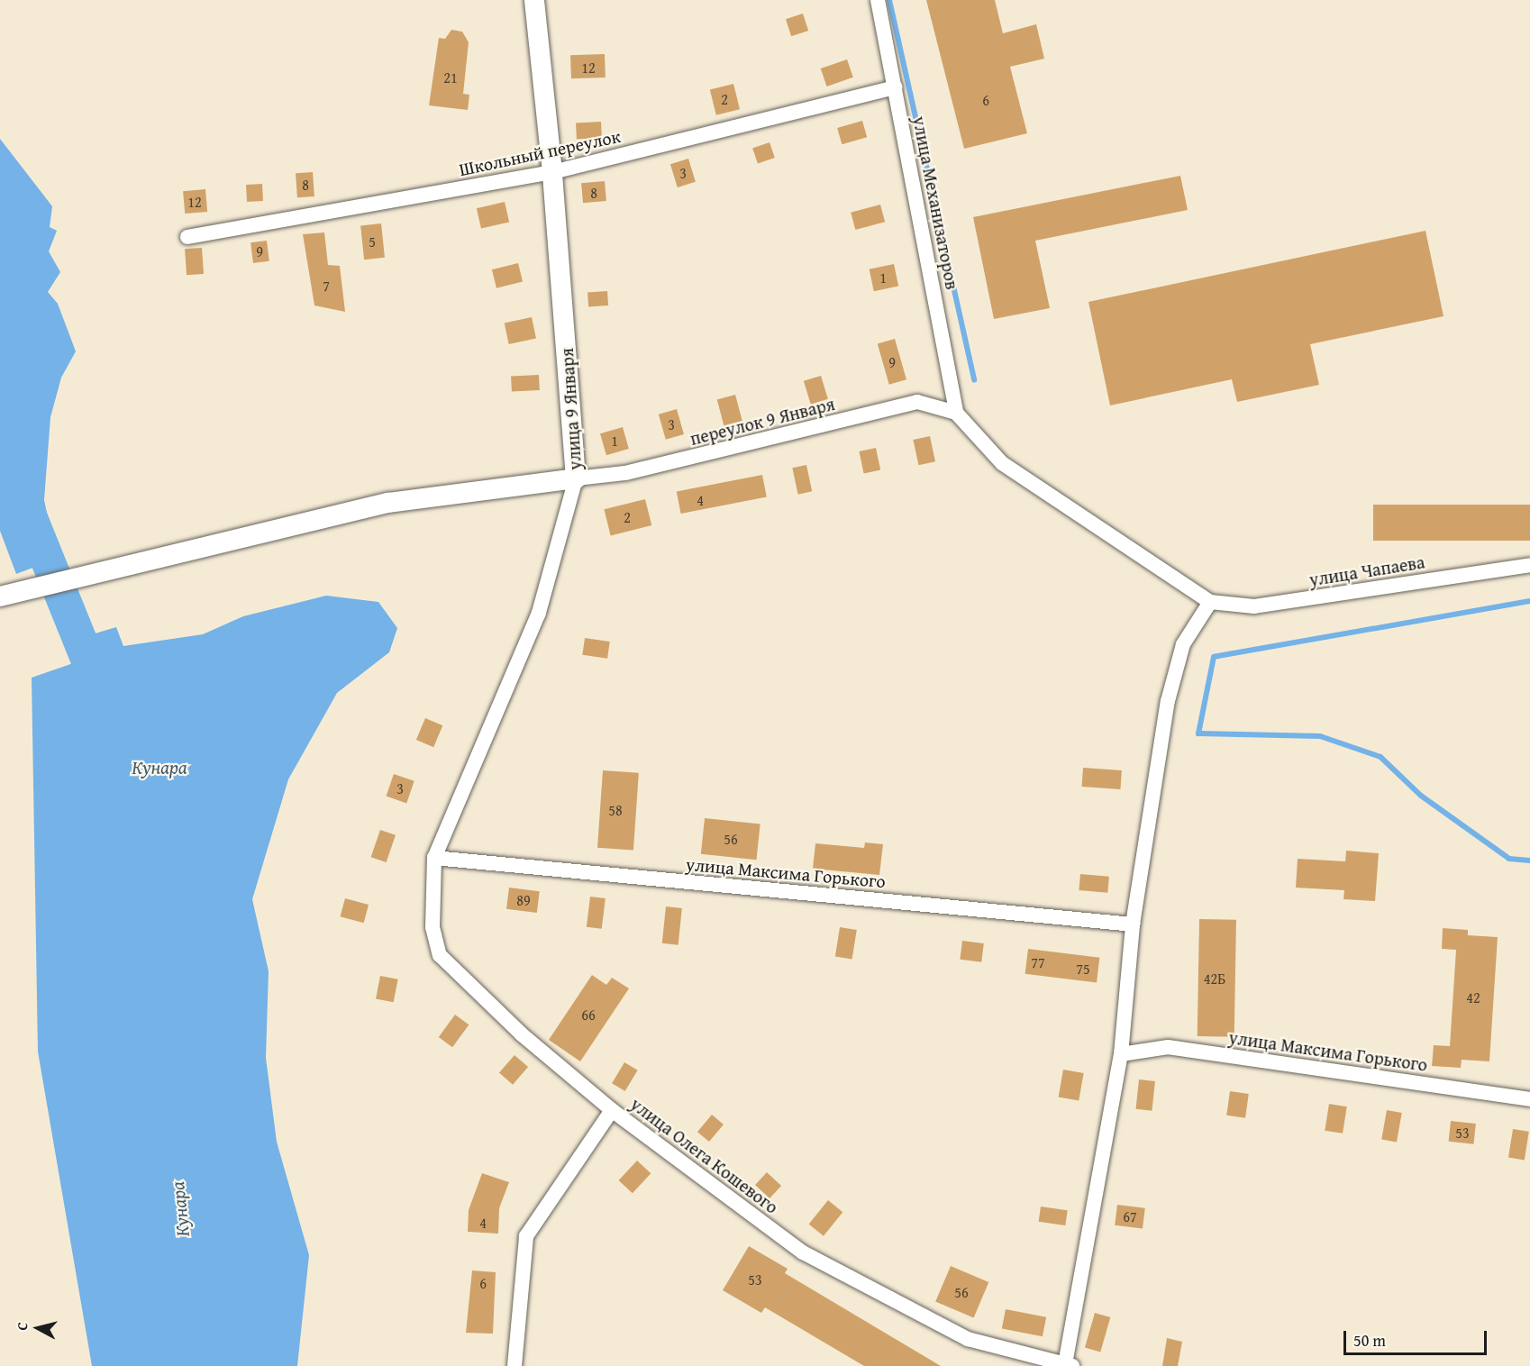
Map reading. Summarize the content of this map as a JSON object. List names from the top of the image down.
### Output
{
  "streets": {
    "street": [
      "Школьный переулок",
      "улица Механизаторов",
      "улица 9 Января",
      "переулок 9 Января",
      "улица Чапаева",
      "улица Максима Горького",
      "улица Олега Кошевого"
    ]
  },
  "crossings": [
    ["Школьный переулок", "улица Механизаторов"],
    ["Школьный переулок", "улица 9 Января"],
    ["улица Механизаторов", "переулок 9 Января"],
    ["улица 9 Января", "переулок 9 Января"],
    ["улица 9 Января", "улица Максима Горького"],
    ["улица 9 Января", "улица Олега Кошевого"],
    ["улица Максима Горького", "улица Олега Кошевого"]
  ],
  "water": ["Кунара"],
  "house_numbers": [
    "12",
    "21",
    "2",
    "6",
    "3",
    "8",
    "8",
    "12",
    "5",
    "9",
    "1",
    "7",
    "9",
    "3",
    "1",
    "4",
    "2",
    "3",
    "58",
    "56",
    "89",
    "77",
    "75",
    "42Б",
    "42",
    "66",
    "53",
    "67",
    "4",
    "53",
    "6",
    "56"
  ],
  "scale_bar": "50 m",
  "north": "left"
}
